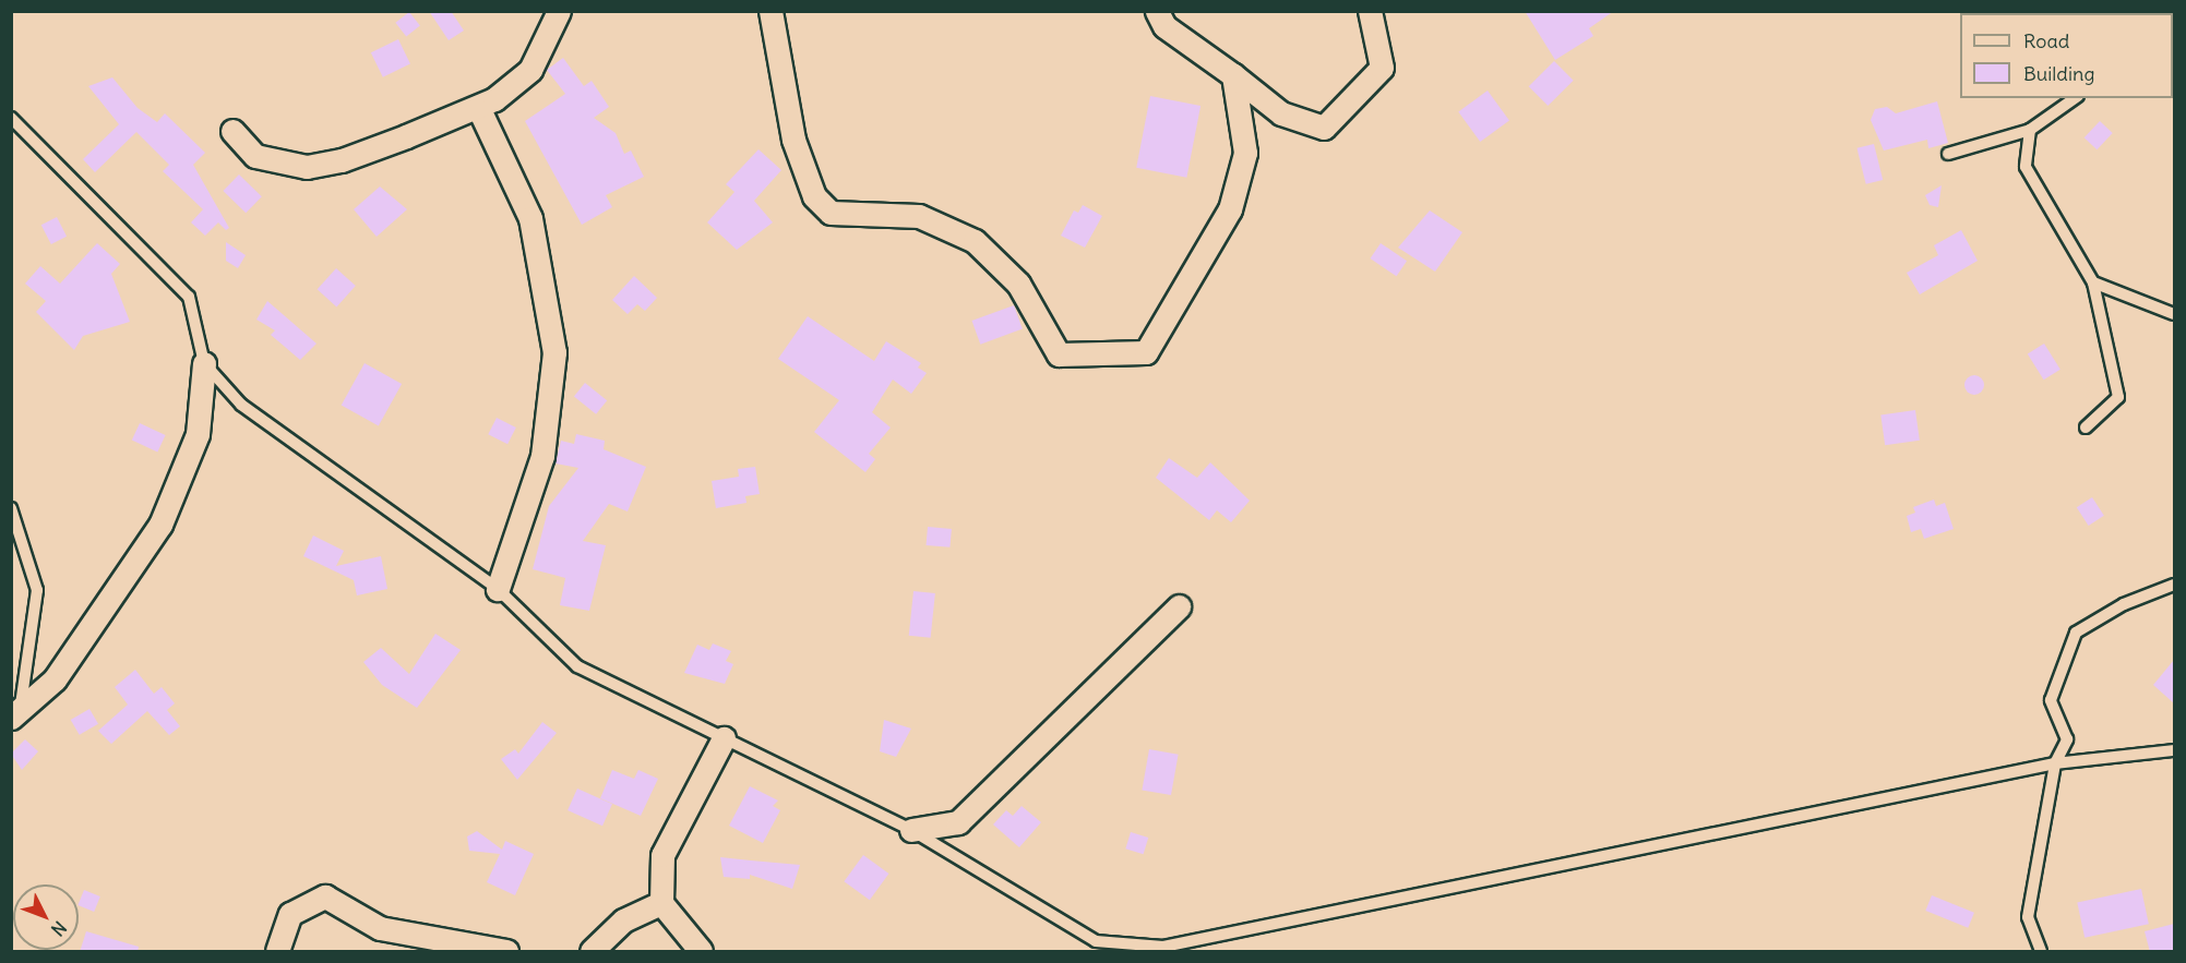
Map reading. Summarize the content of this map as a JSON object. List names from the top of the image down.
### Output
{
  "legend": ["Road", "Building"],
  "north": "bottom right"
}
